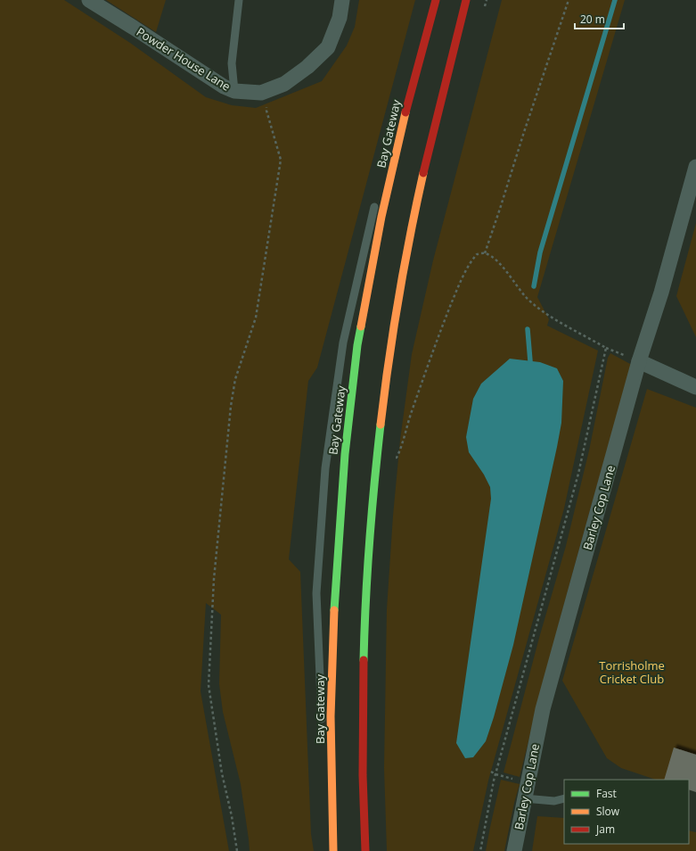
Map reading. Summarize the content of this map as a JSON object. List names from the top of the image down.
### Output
{
  "streets": {
    "highway": ["Bay Gateway"],
    "street": ["Powder House Lane", "Barley Cop Lane"]
  },
  "parks": ["Torrisholme Cricket Club"],
  "legend": ["Fast", "Slow", "Jam"],
  "scale_bar": "20 m"
}
